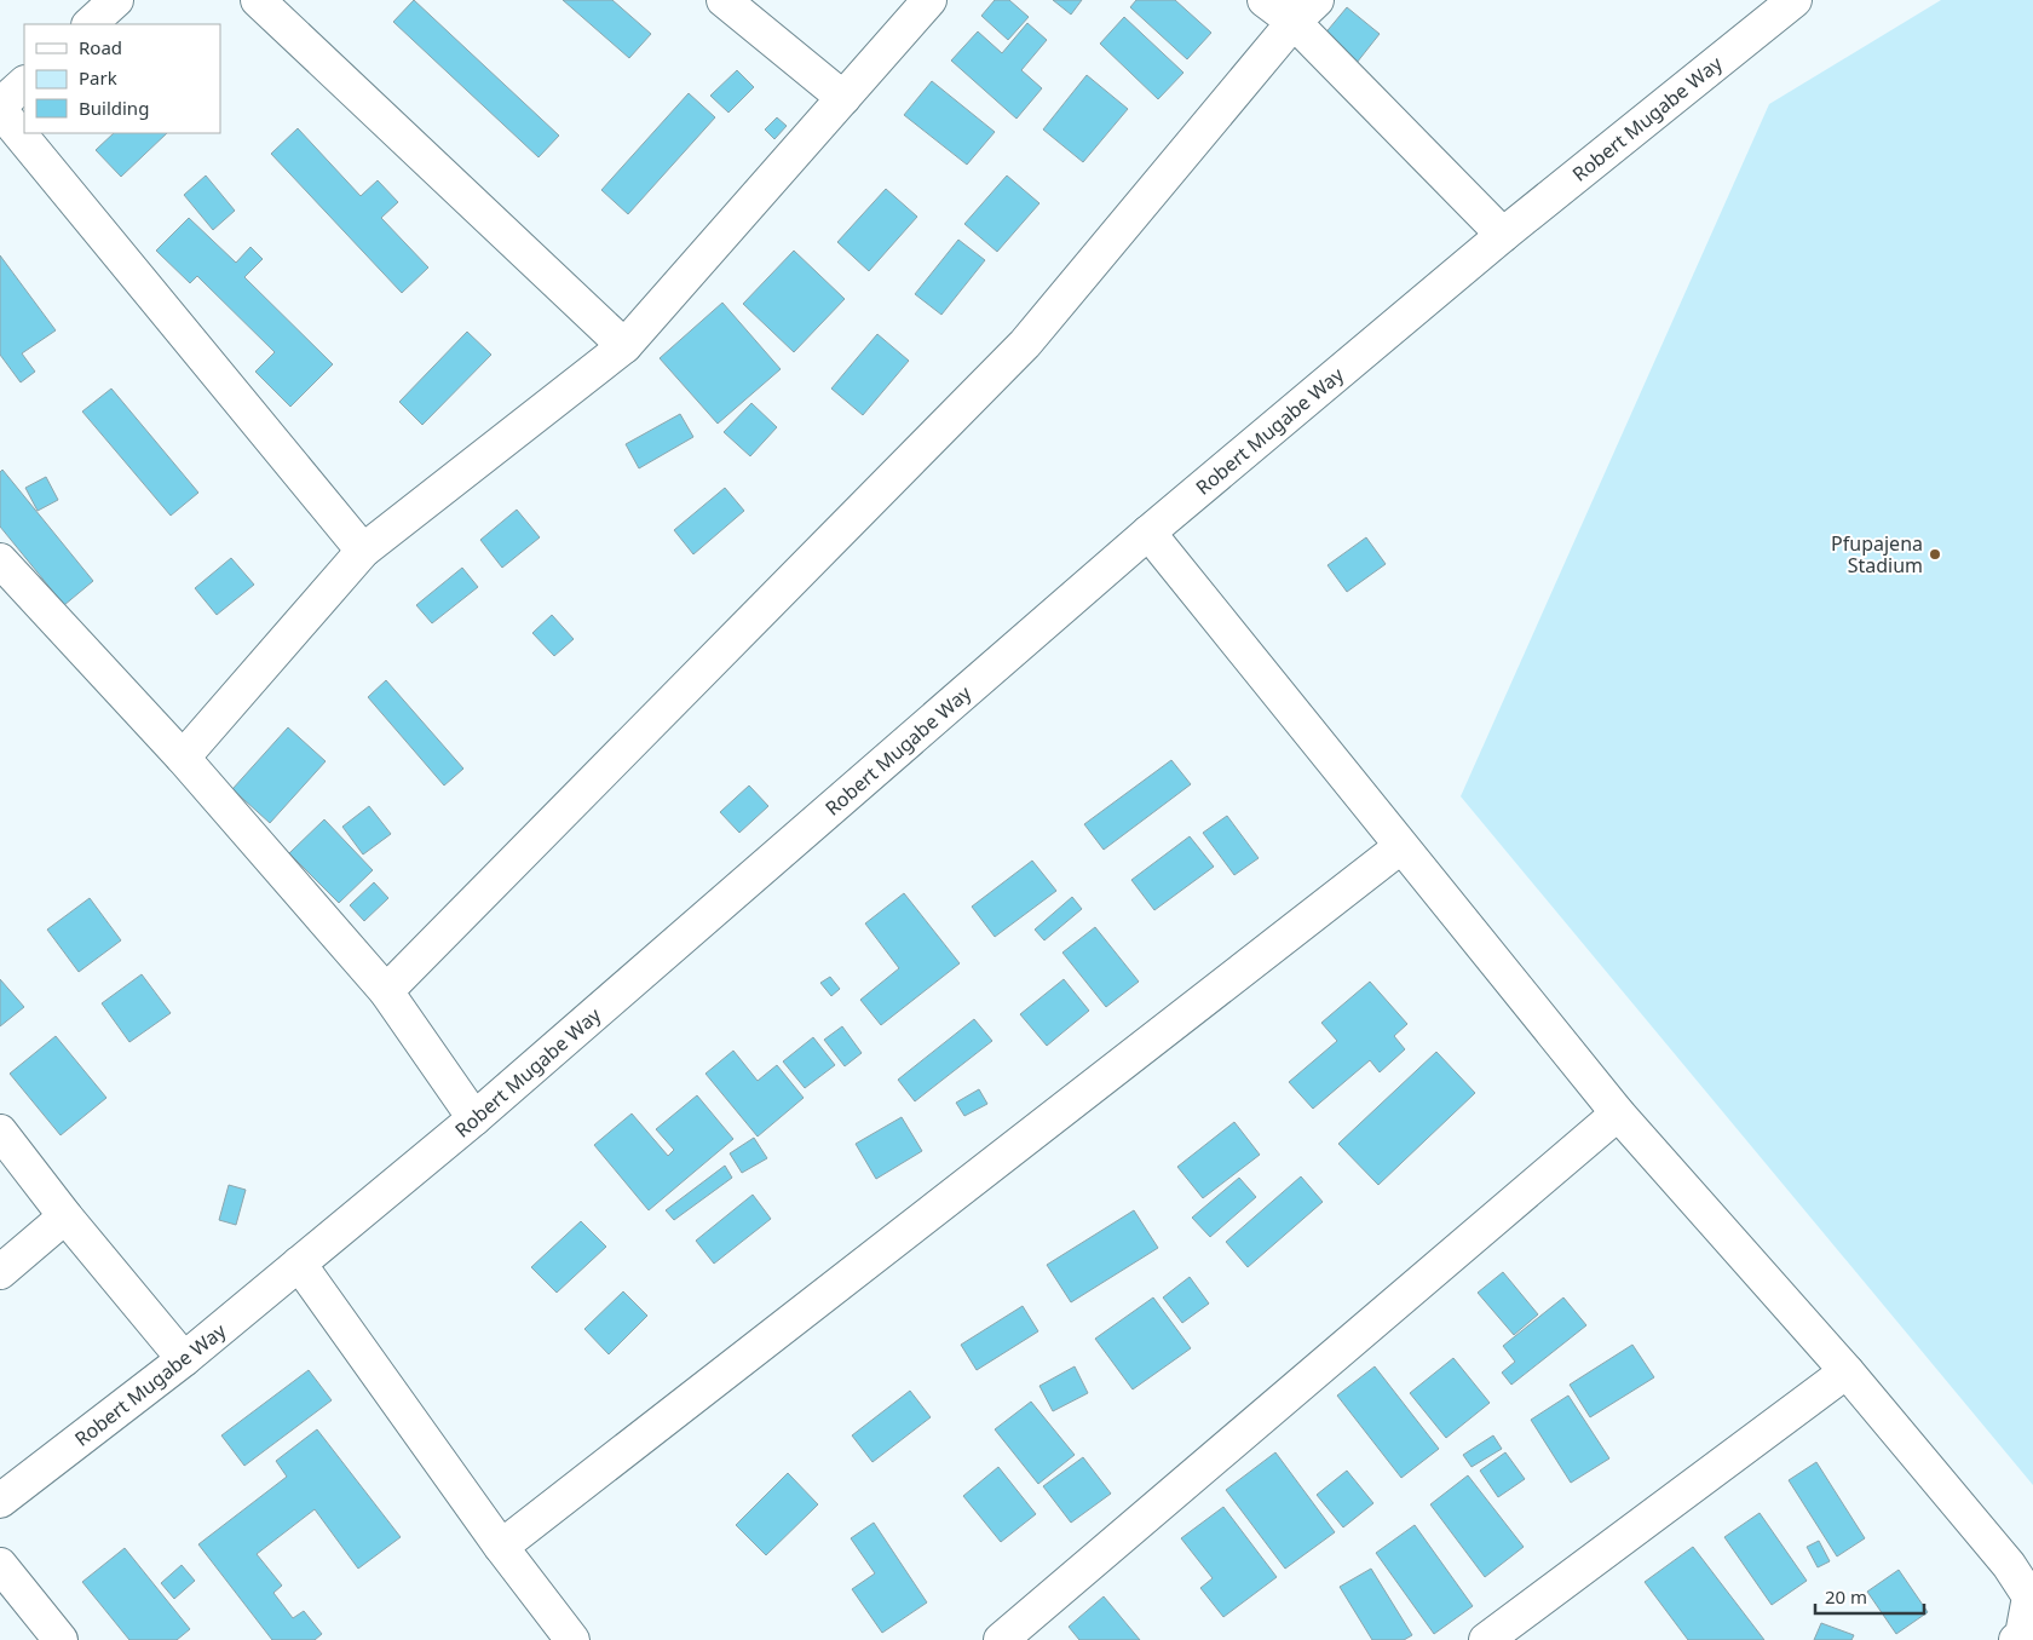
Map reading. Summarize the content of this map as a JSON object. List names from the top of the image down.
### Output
{
  "streets": {
    "street": ["Robert Mugabe Way"]
  },
  "places": ["Pfupajena Stadium"],
  "legend": ["Road", "Park", "Building"],
  "scale_bar": "20 m"
}
